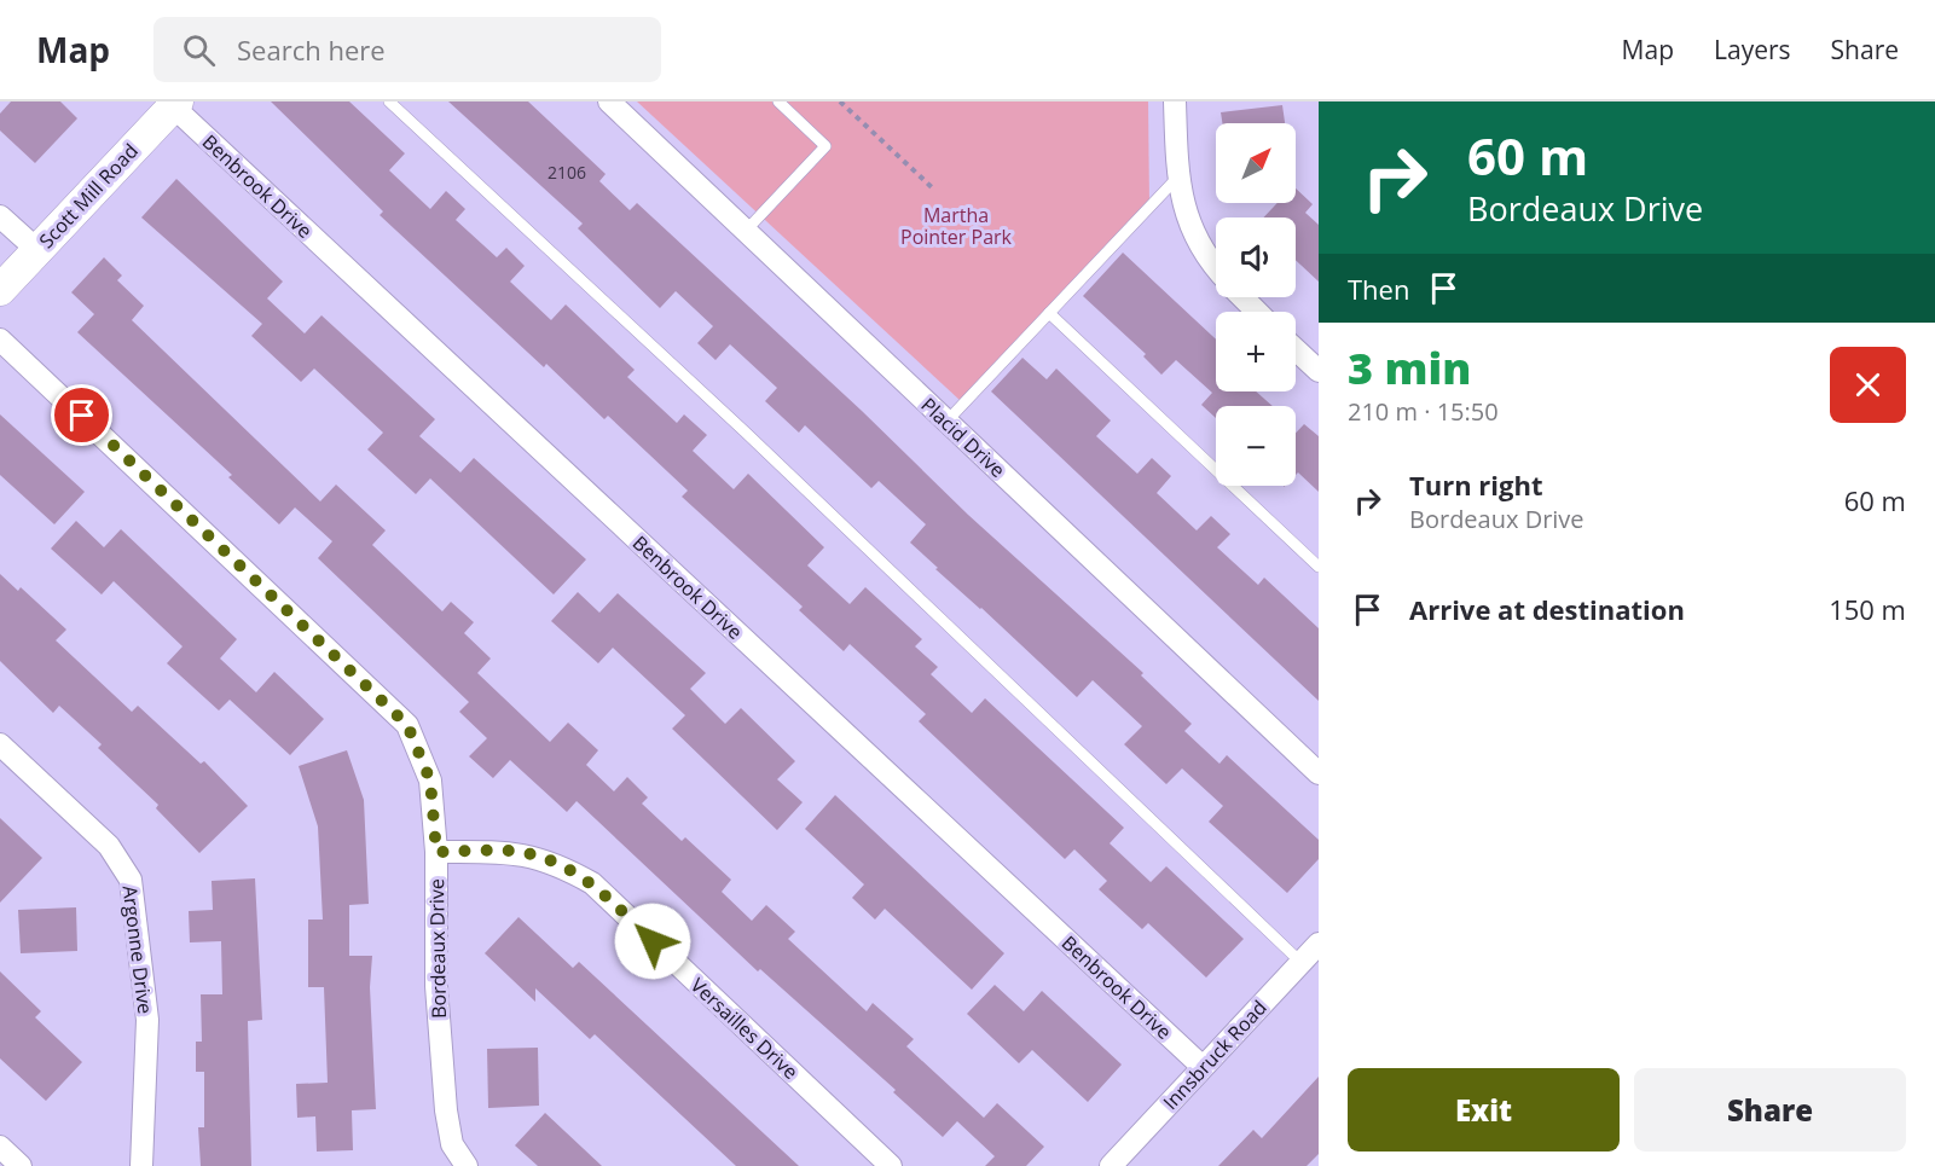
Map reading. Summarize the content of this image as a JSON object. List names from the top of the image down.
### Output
{
  "streets": {
    "street": [
      "Benbrook Drive",
      "Scott Mill Road",
      "Placid Drive",
      "Bordeaux Drive",
      "Argonne Drive",
      "Versailles Drive",
      "Innsbruck Road"
    ]
  },
  "crossings": [
    ["Benbrook Drive", "Scott Mill Road"],
    ["Benbrook Drive", "Innsbruck Road"],
    ["Bordeaux Drive", "Versailles Drive"]
  ],
  "parks": ["Martha Pointer Park"],
  "house_numbers": ["2106"],
  "north": "top right",
  "page": {
    "header": "Map",
    "search": "Search here",
    "nav": ["Map", "Layers", "Share"],
    "turn": ["60 m", "Bordeaux Drive"],
    "map_buttons": ["+", "−"],
    "then": "Then",
    "heading": ["3 min", "210 m · 15:50"],
    "list": [
      {
        "name": "Turn right",
        "note": "Bordeaux Drive",
        "value": "60 m"
      },
      {
        "name": "Arrive at destination",
        "value": "150 m"
      }
    ],
    "buttons": ["Exit", "Share"]
  }
}
